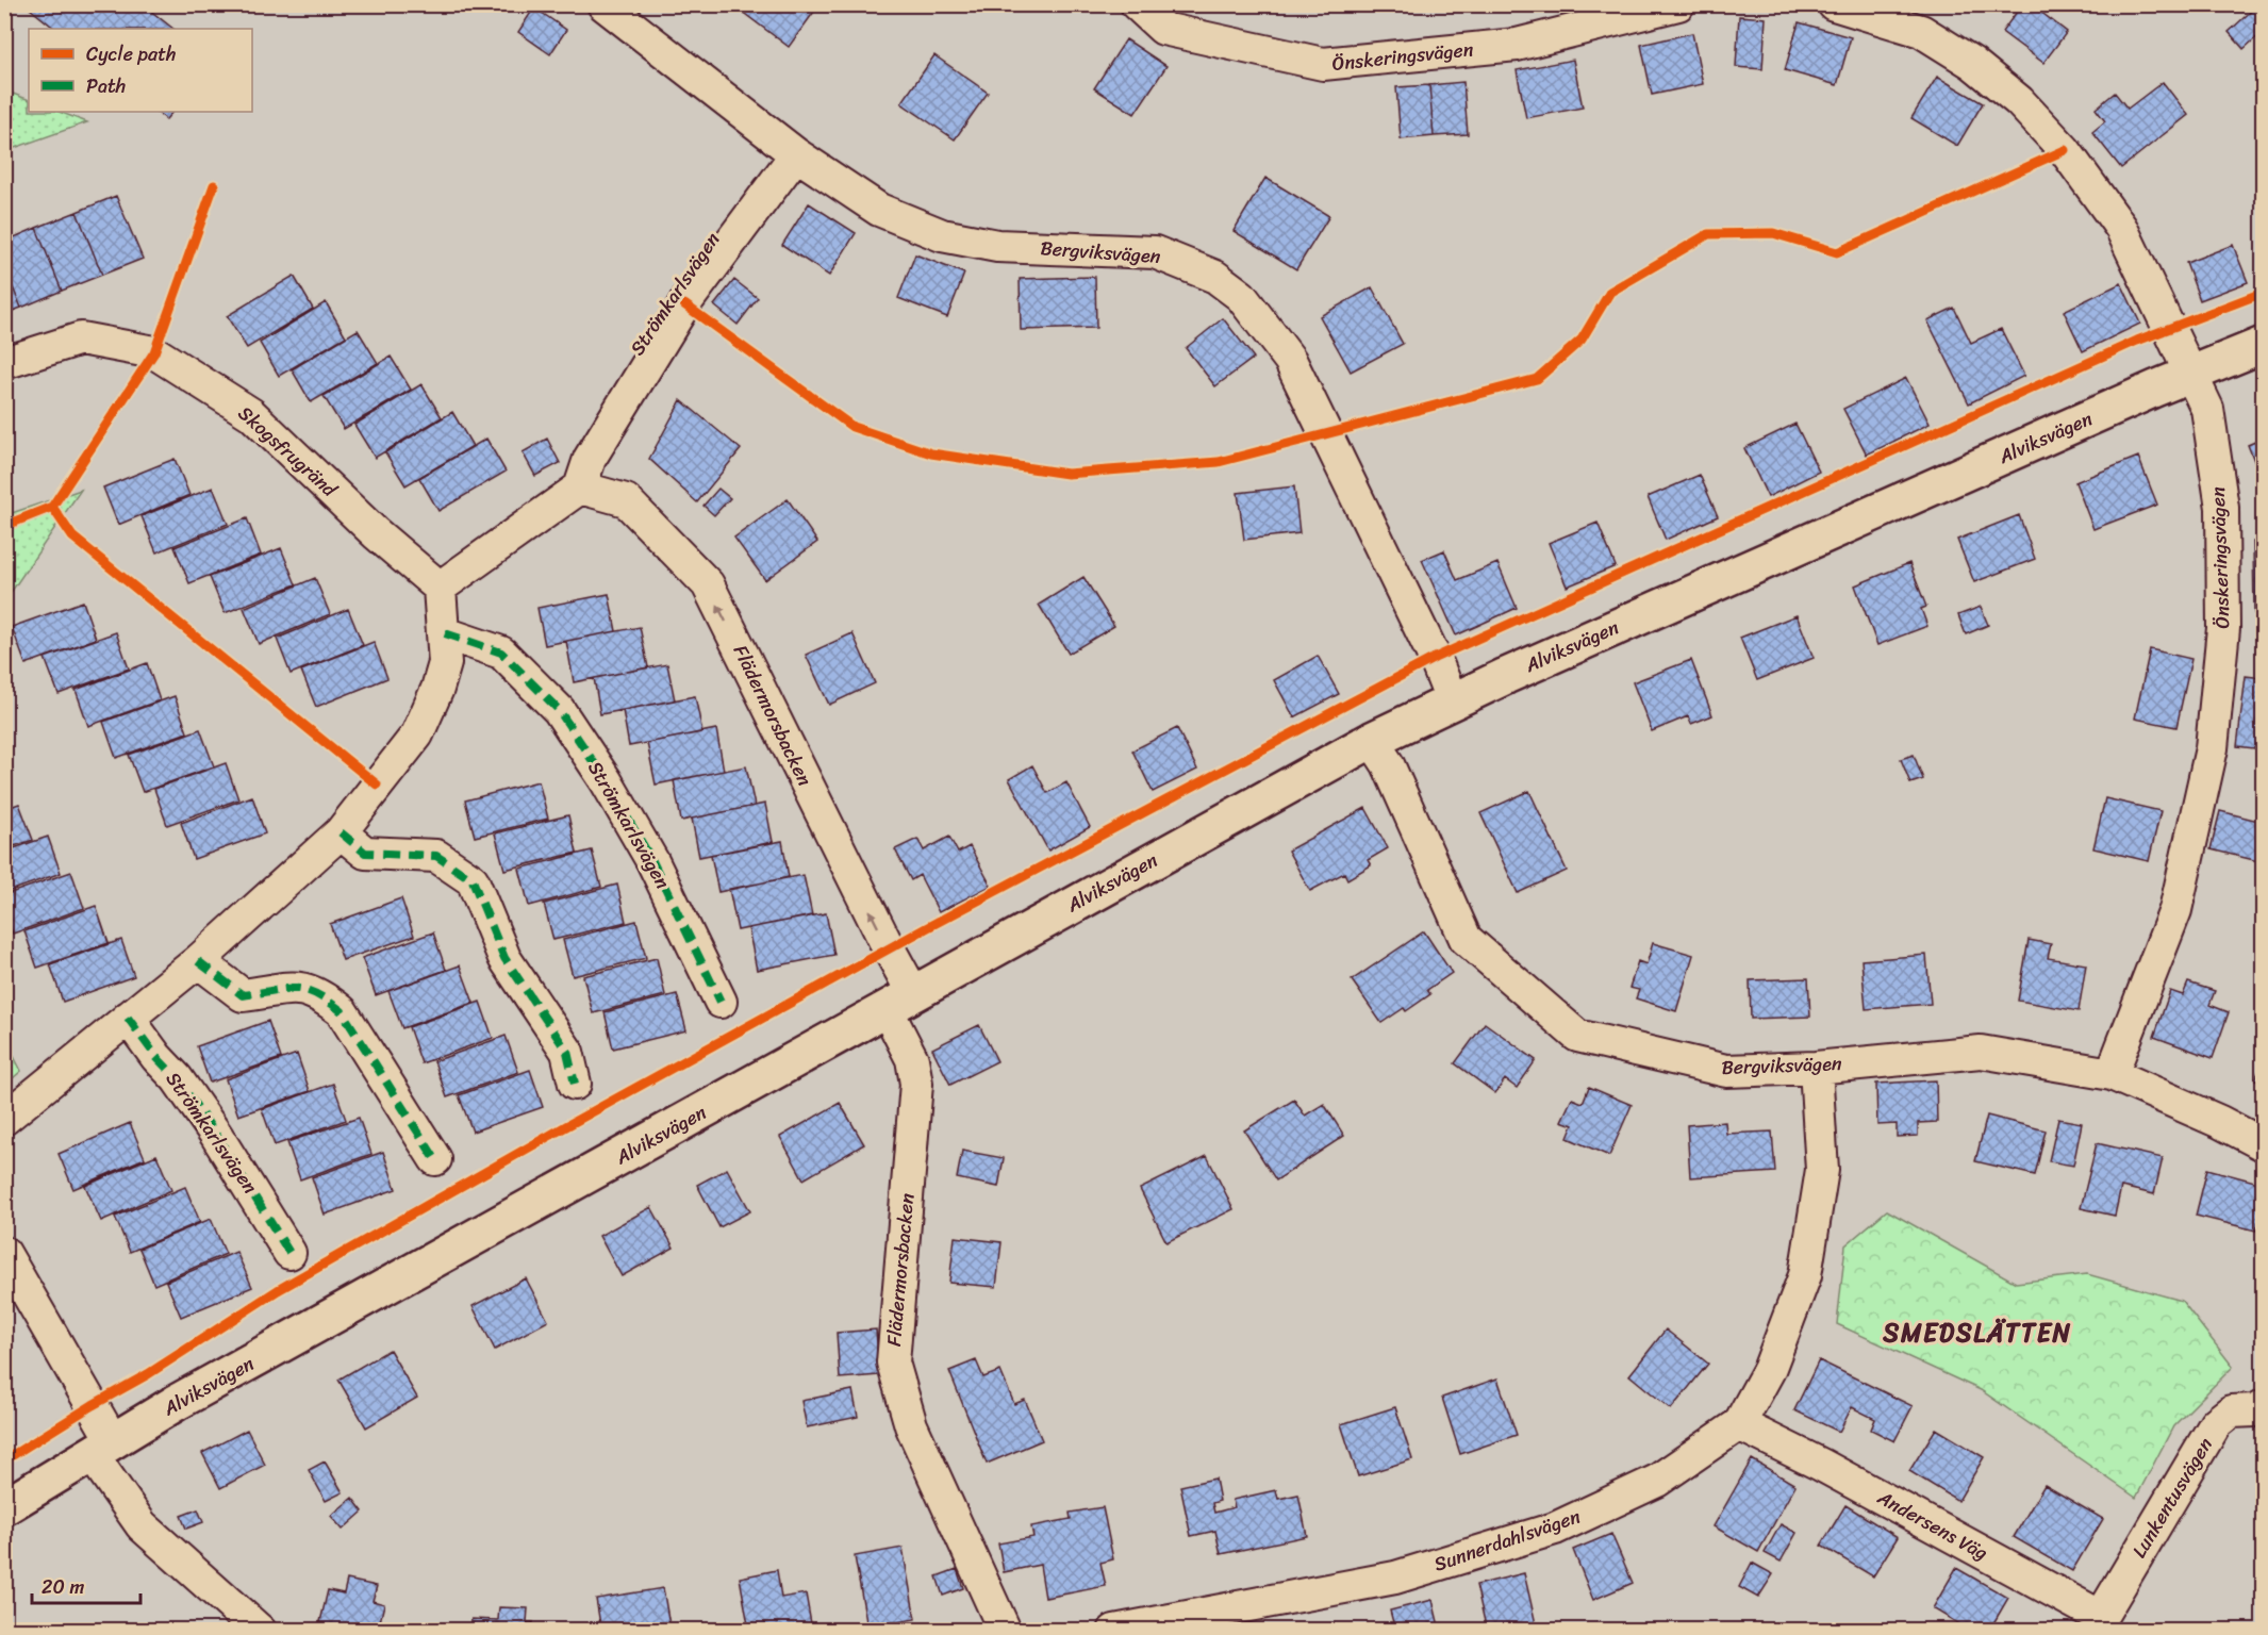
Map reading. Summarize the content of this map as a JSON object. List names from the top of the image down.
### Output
{
  "streets": {
    "street": [
      "Önskeringsvägen",
      "Bergviksvägen",
      "Strömkarlsvägen",
      "Alviksvägen",
      "Skogsfrugränd",
      "Flädermorsbacken",
      "Lunkentusvägen",
      "Andersens Väg",
      "Sunnerdahlsvägen"
    ]
  },
  "crossings": [
    ["Önskeringsvägen", "Bergviksvägen"],
    ["Önskeringsvägen", "Alviksvägen"],
    ["Bergviksvägen", "Strömkarlsvägen"],
    ["Bergviksvägen", "Alviksvägen"],
    ["Bergviksvägen", "Sunnerdahlsvägen"],
    ["Strömkarlsvägen", "Flädermorsbacken"],
    ["Alviksvägen", "Flädermorsbacken"],
    ["Lunkentusvägen", "Andersens Väg"],
    ["Andersens Väg", "Sunnerdahlsvägen"]
  ],
  "one_way": ["Flädermorsbacken"],
  "districts": ["SMEDSLÄTTEN"],
  "legend": ["Cycle path", "Path"],
  "scale_bar": "20 m"
}
